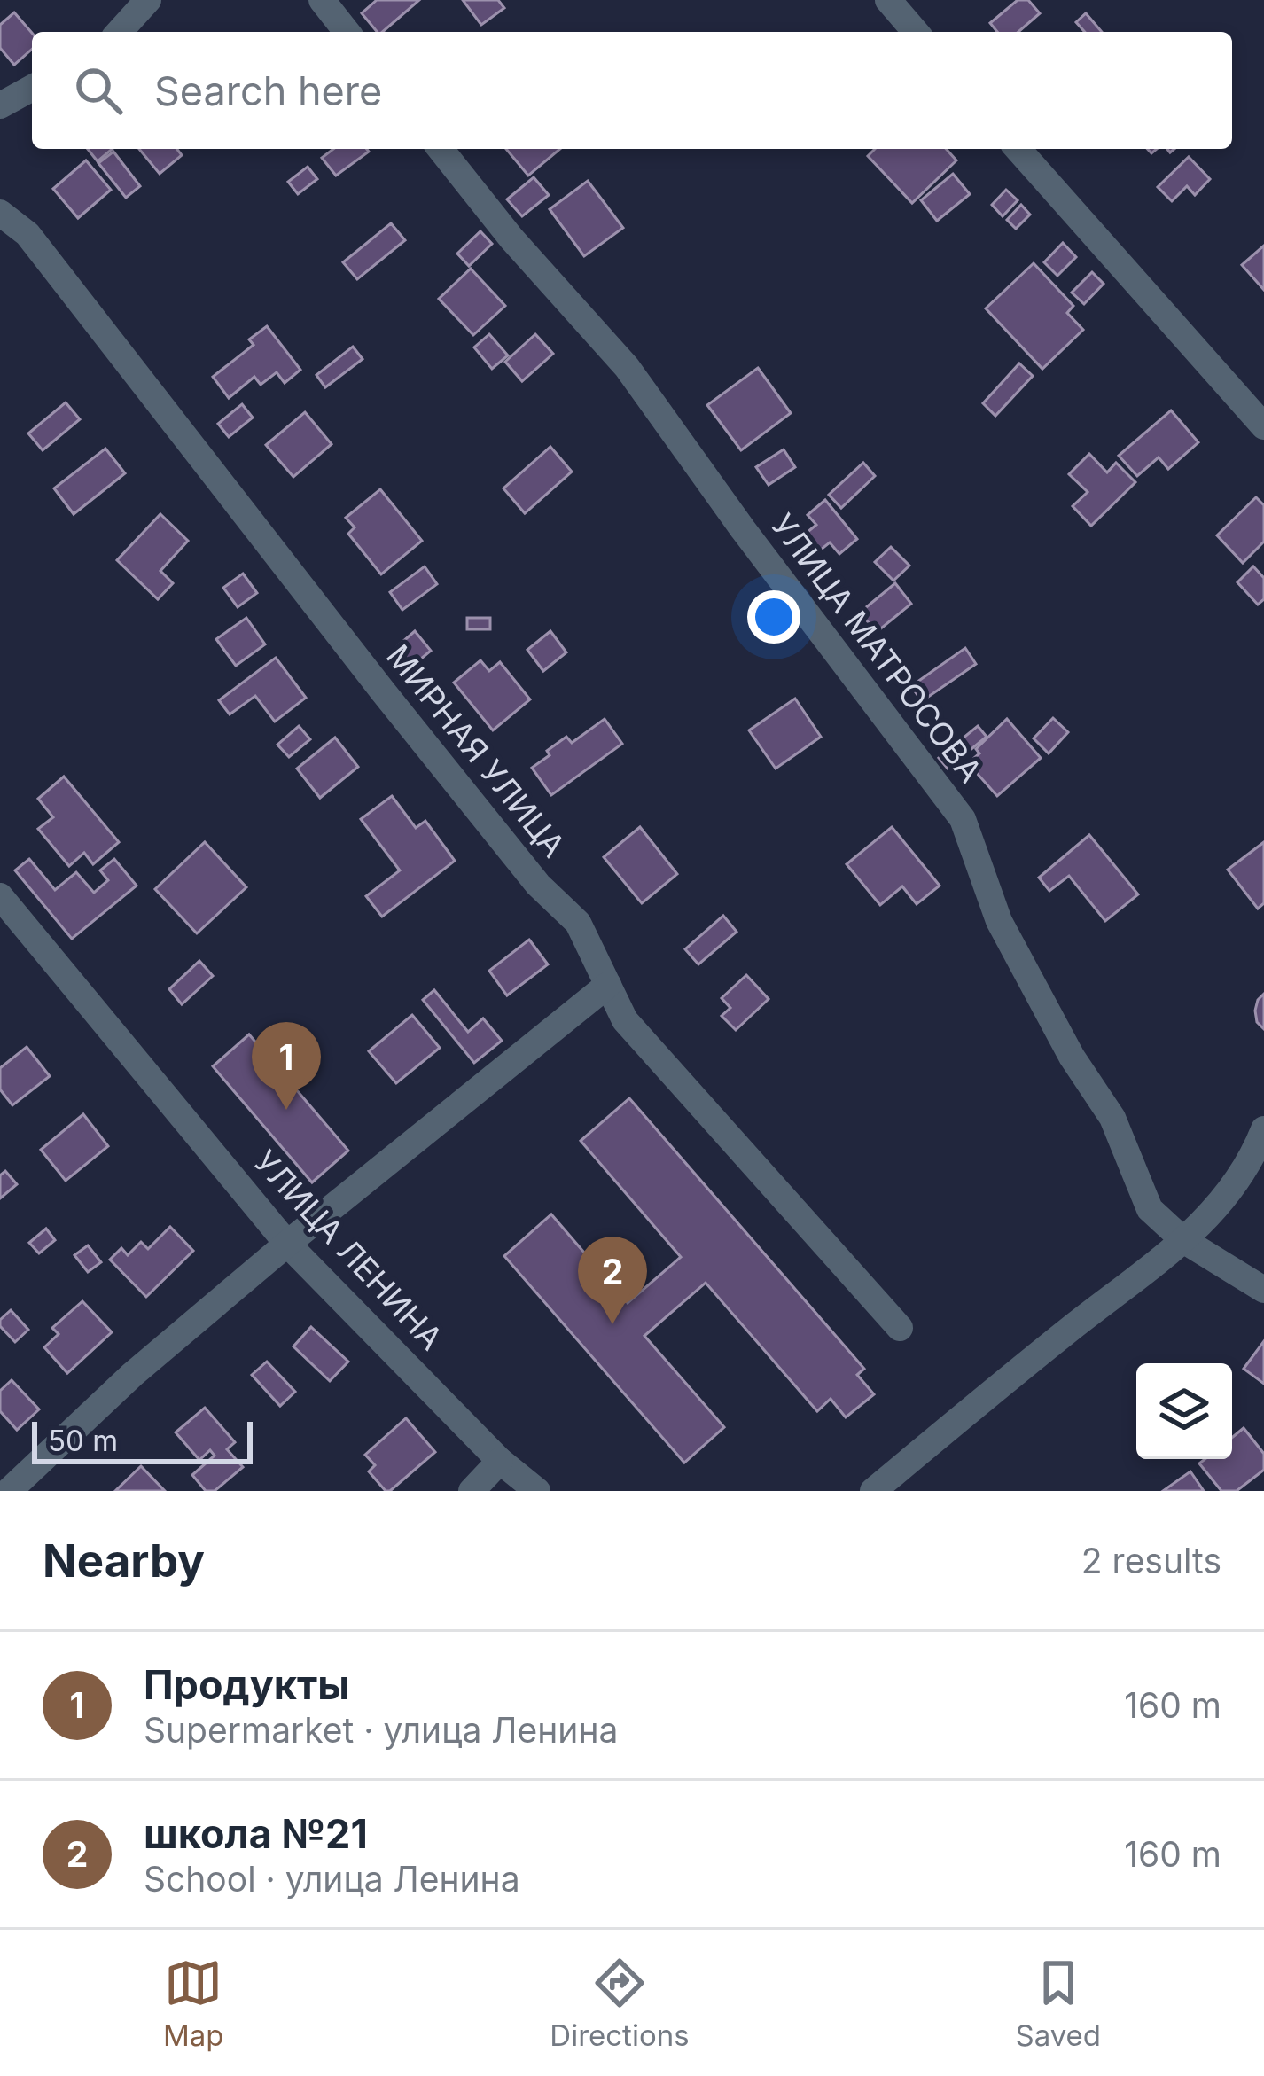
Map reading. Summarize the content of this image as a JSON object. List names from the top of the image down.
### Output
{
  "streets": {
    "street": ["УЛИЦА МАТРОСОВА", "МИРНАЯ УЛИЦА", "УЛИЦА ЛЕНИНА"]
  },
  "scale_bar": "50 m",
  "page": {
    "search": "Search here",
    "pins": ["1", "2"],
    "scale": "50 m",
    "heading": ["Nearby", "2 results"],
    "list": [
      {
        "mark": "1",
        "name": "Продукты",
        "note": "Supermarket · улица Ленина",
        "value": "160 m"
      },
      {
        "mark": "2",
        "name": "школа №21",
        "note": "School · улица Ленина",
        "value": "160 m"
      }
    ],
    "nav": ["Map", "Directions", "Saved"]
  }
}
